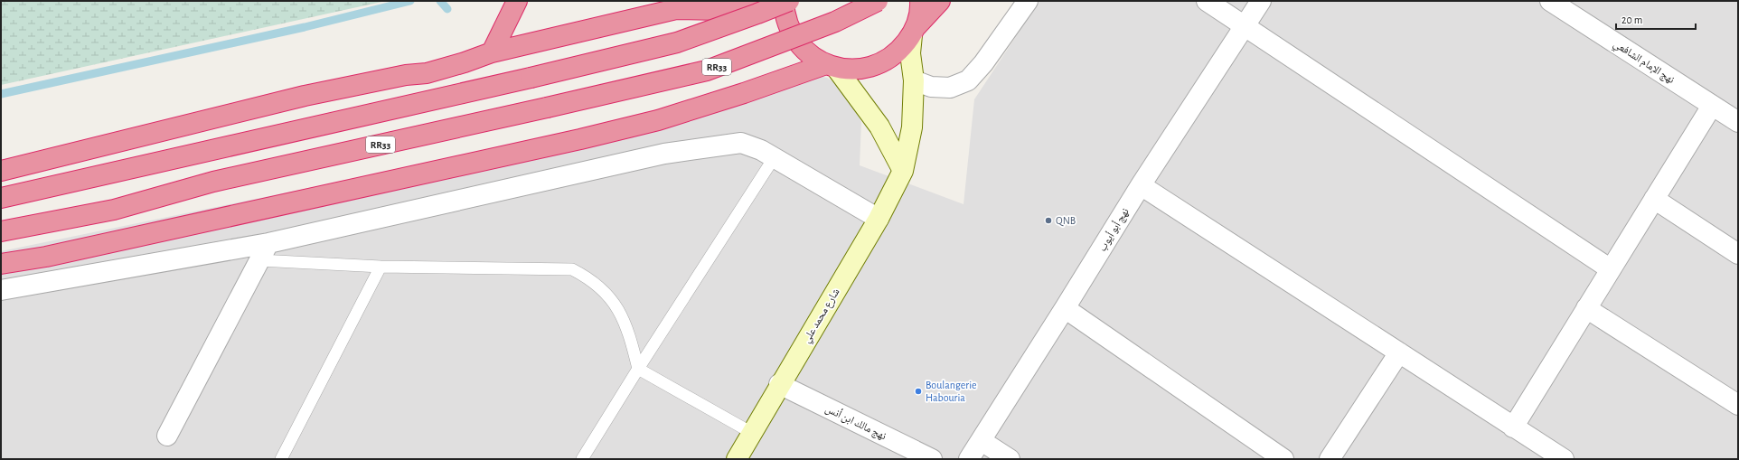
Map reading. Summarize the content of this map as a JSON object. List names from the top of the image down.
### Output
{
  "streets": {
    "highway": ["RR33"],
    "main road": ["شارع محمد علي"],
    "street": ["نهج الإمام الشافعي", "نهج أبو أيوب", "نهج مالك ابن أنس"]
  },
  "crossings": [
    ["شارع محمد علي", "نهج مالك ابن أنس"]
  ],
  "places": ["QNB", "Boulangerie Habouria"],
  "scale_bar": "20 m"
}
